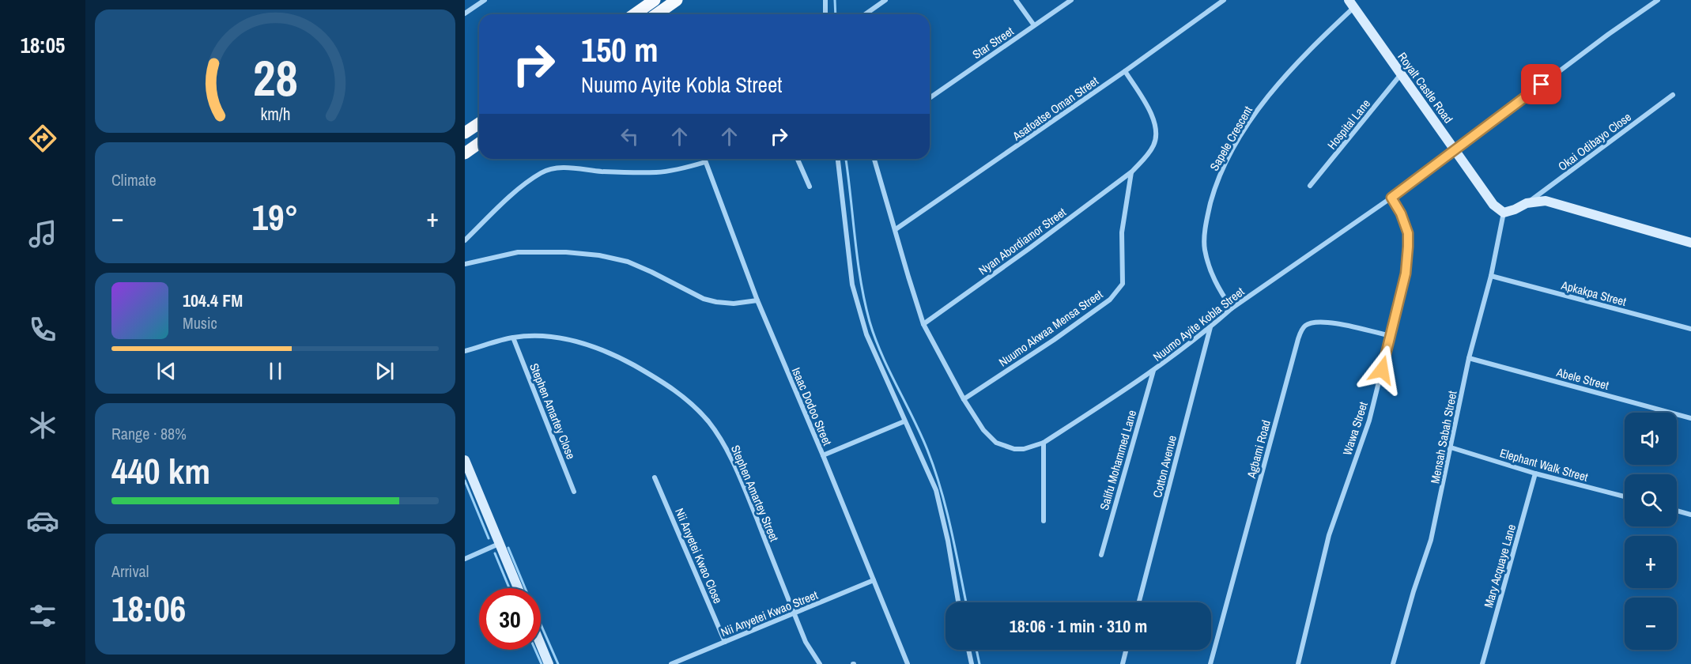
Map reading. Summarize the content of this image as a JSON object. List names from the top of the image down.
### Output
{
  "streets": {
    "street": [
      "Star Street",
      "Royalt Castle Road",
      "Asafoatse Oman Street",
      "Hospital Lane",
      "Sapele Crescent",
      "Okai Odibayo Close",
      "Nyan Abordiamor Street",
      "Apkakpa Street",
      "Nuumo Ayite Kobla Street",
      "Nuumo Akwaa Mensa Street",
      "Abele Street",
      "Isaac Dodoo Street",
      "Stephen Amartey Close",
      "Wawa Street",
      "Mensah Sabah Street",
      "Agbami Road",
      "Salifu Mohammed Lane",
      "Elephant Walk Street",
      "Cotton Avenue",
      "Stephen Amartey Street",
      "Nii Anyetei Kwao Close",
      "Mary Acquaye Lane",
      "Nii Anyetei Kwao Street"
    ]
  },
  "crossings": [
    ["Royalt Castle Road", "Hospital Lane"],
    ["Royalt Castle Road", "Sapele Crescent"],
    ["Royalt Castle Road", "Nuumo Ayite Kobla Street"],
    ["Royalt Castle Road", "Mensah Sabah Street"],
    ["Asafoatse Oman Street", "Nyan Abordiamor Street"],
    ["Asafoatse Oman Street", "Nuumo Ayite Kobla Street"],
    ["Sapele Crescent", "Nuumo Ayite Kobla Street"],
    ["Nyan Abordiamor Street", "Nuumo Ayite Kobla Street"],
    ["Nyan Abordiamor Street", "Nuumo Akwaa Mensa Street"],
    ["Apkakpa Street", "Mensah Sabah Street"],
    ["Nuumo Ayite Kobla Street", "Nuumo Akwaa Mensa Street"],
    ["Nuumo Ayite Kobla Street", "Wawa Street"],
    ["Nuumo Ayite Kobla Street", "Salifu Mohammed Lane"],
    ["Nuumo Ayite Kobla Street", "Cotton Avenue"],
    ["Abele Street", "Mensah Sabah Street"],
    ["Isaac Dodoo Street", "Nii Anyetei Kwao Street"],
    ["Stephen Amartey Close", "Stephen Amartey Street"],
    ["Wawa Street", "Agbami Road"],
    ["Mensah Sabah Street", "Elephant Walk Street"],
    ["Elephant Walk Street", "Mary Acquaye Lane"],
    ["Stephen Amartey Street", "Nii Anyetei Kwao Street"],
    ["Nii Anyetei Kwao Close", "Nii Anyetei Kwao Street"]
  ],
  "page": {
    "tabs": "18:05",
    "turn": ["150 m", "Nuumo Ayite Kobla Street"],
    "tile": [
      "Climate",
      ["Range · 88%", "440 km"],
      ["Arrival", "18:06"]
    ],
    "heat": ["−", "19°", "+"],
    "song": ["104.4 FM", "Music"],
    "map_buttons": ["+", "−"],
    "limit": "30",
    "trip": "18:06 · 1 min · 310 m",
    "gauge": ["28", "km/h"]
  }
}
